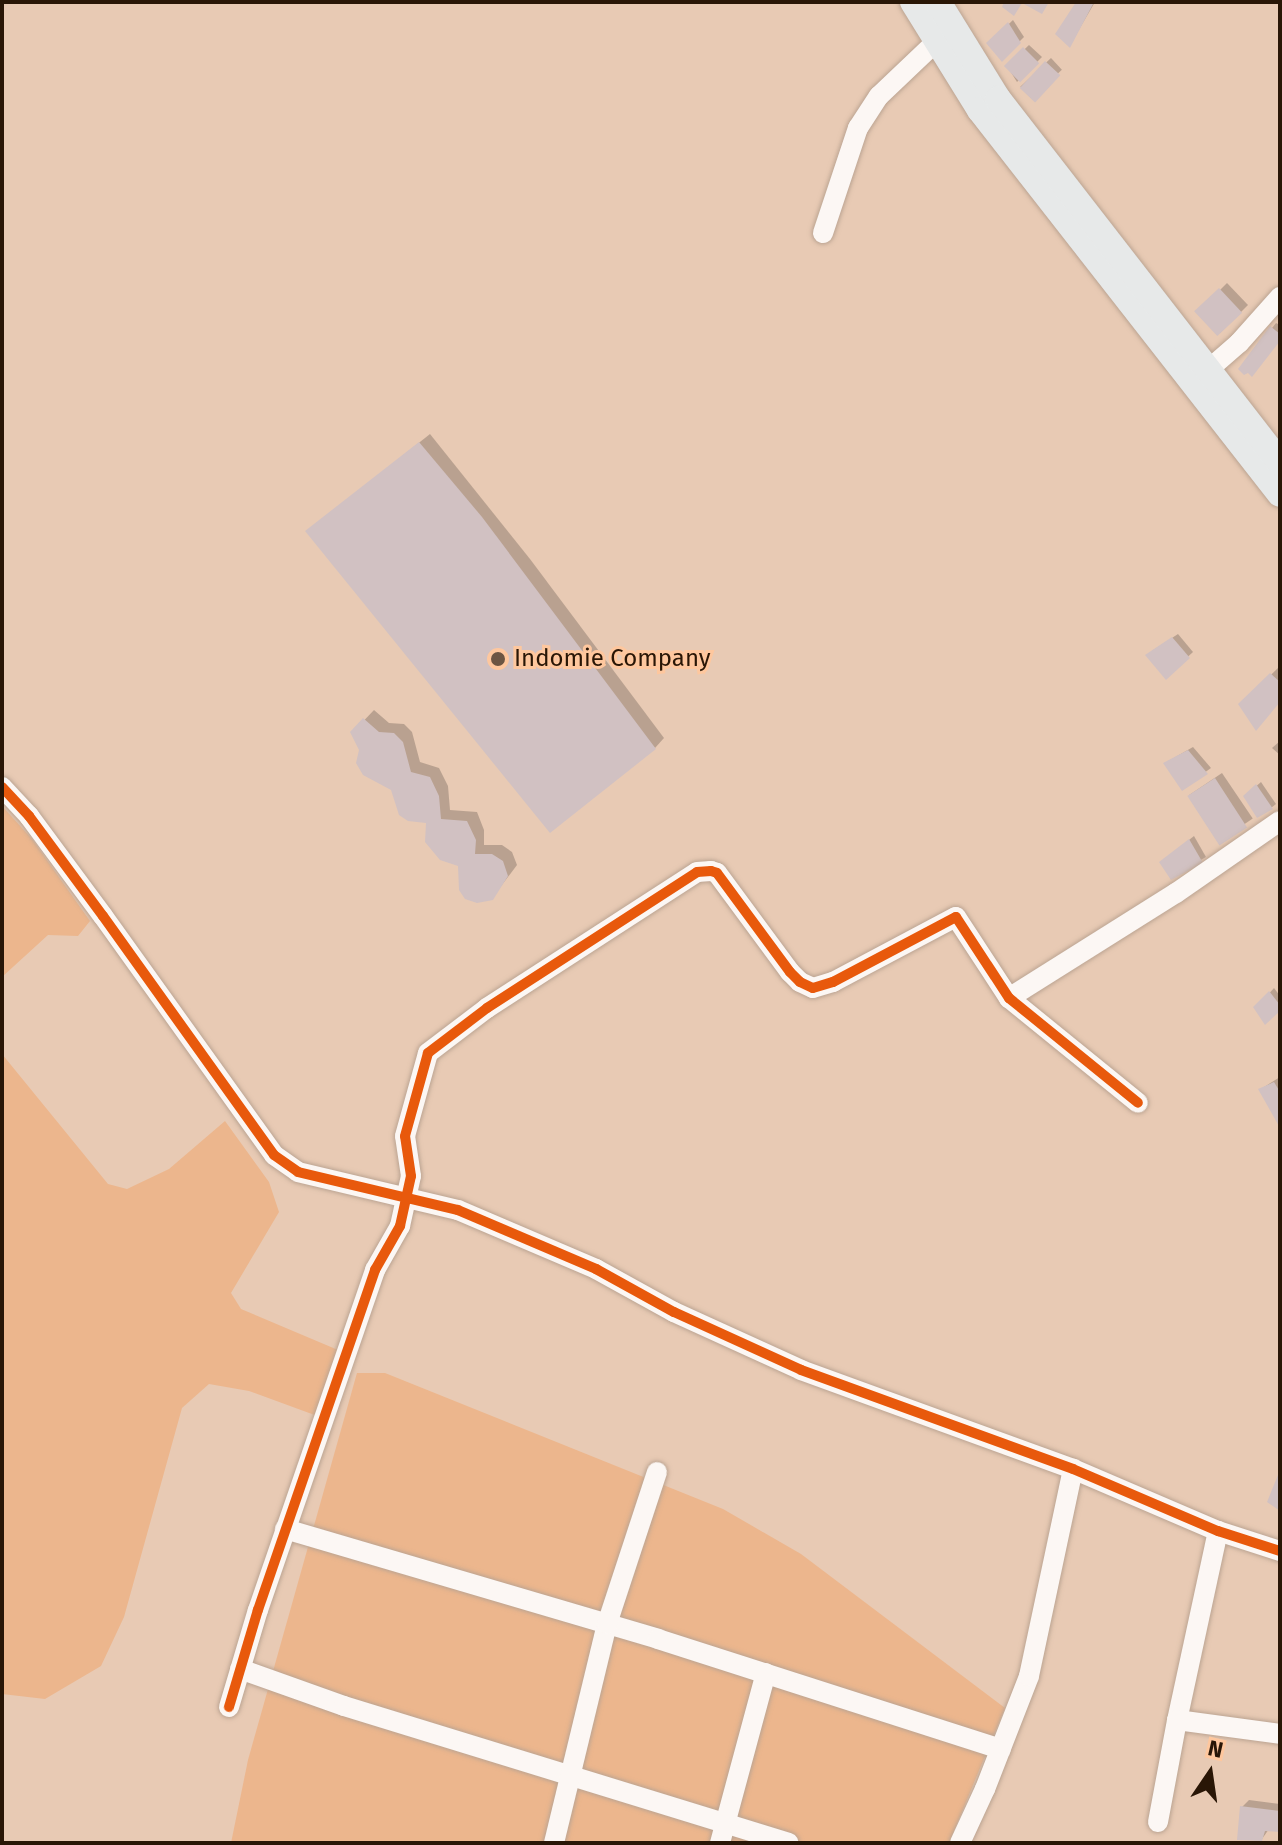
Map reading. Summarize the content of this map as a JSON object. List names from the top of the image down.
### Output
{
  "places": ["Indomie Company"],
  "north": "top"
}
